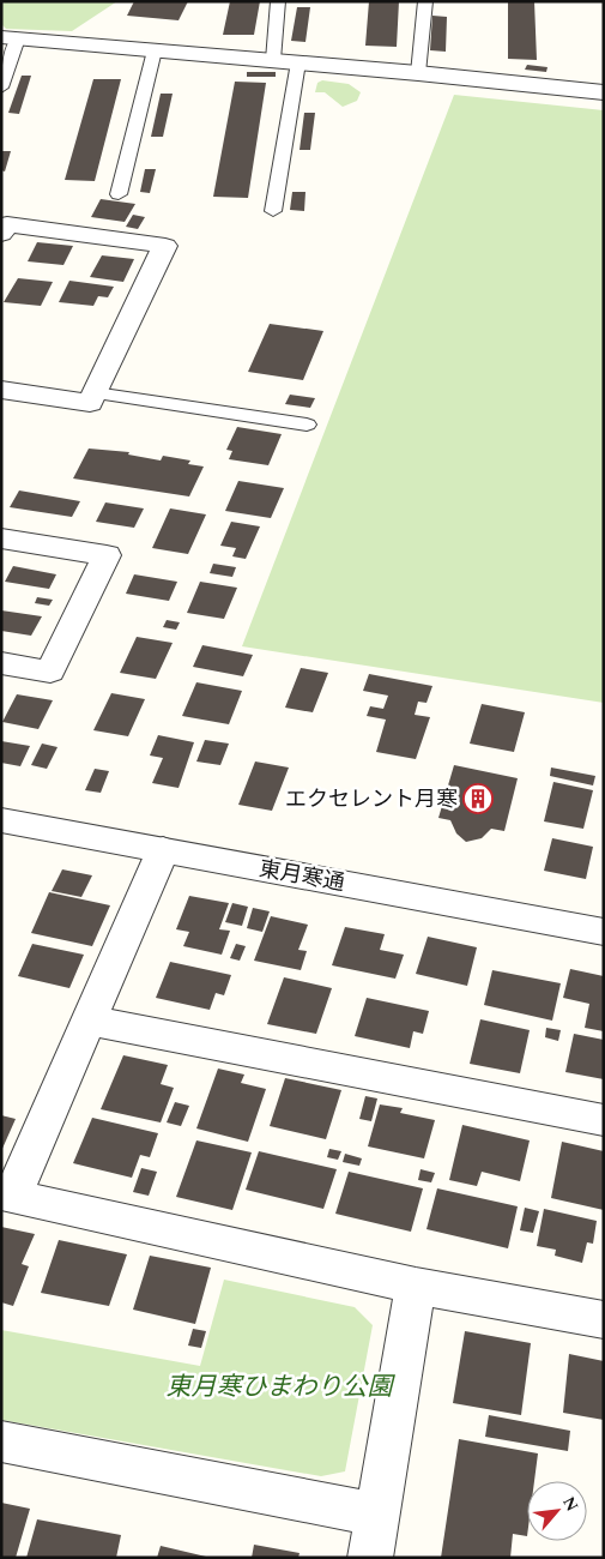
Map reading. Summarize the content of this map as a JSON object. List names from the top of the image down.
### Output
{
  "streets": {
    "street": ["東月寒通"]
  },
  "parks": ["東月寒ひまわり公園"],
  "places": {
    "building": ["エクセレント月寒"]
  },
  "north": "top right"
}
